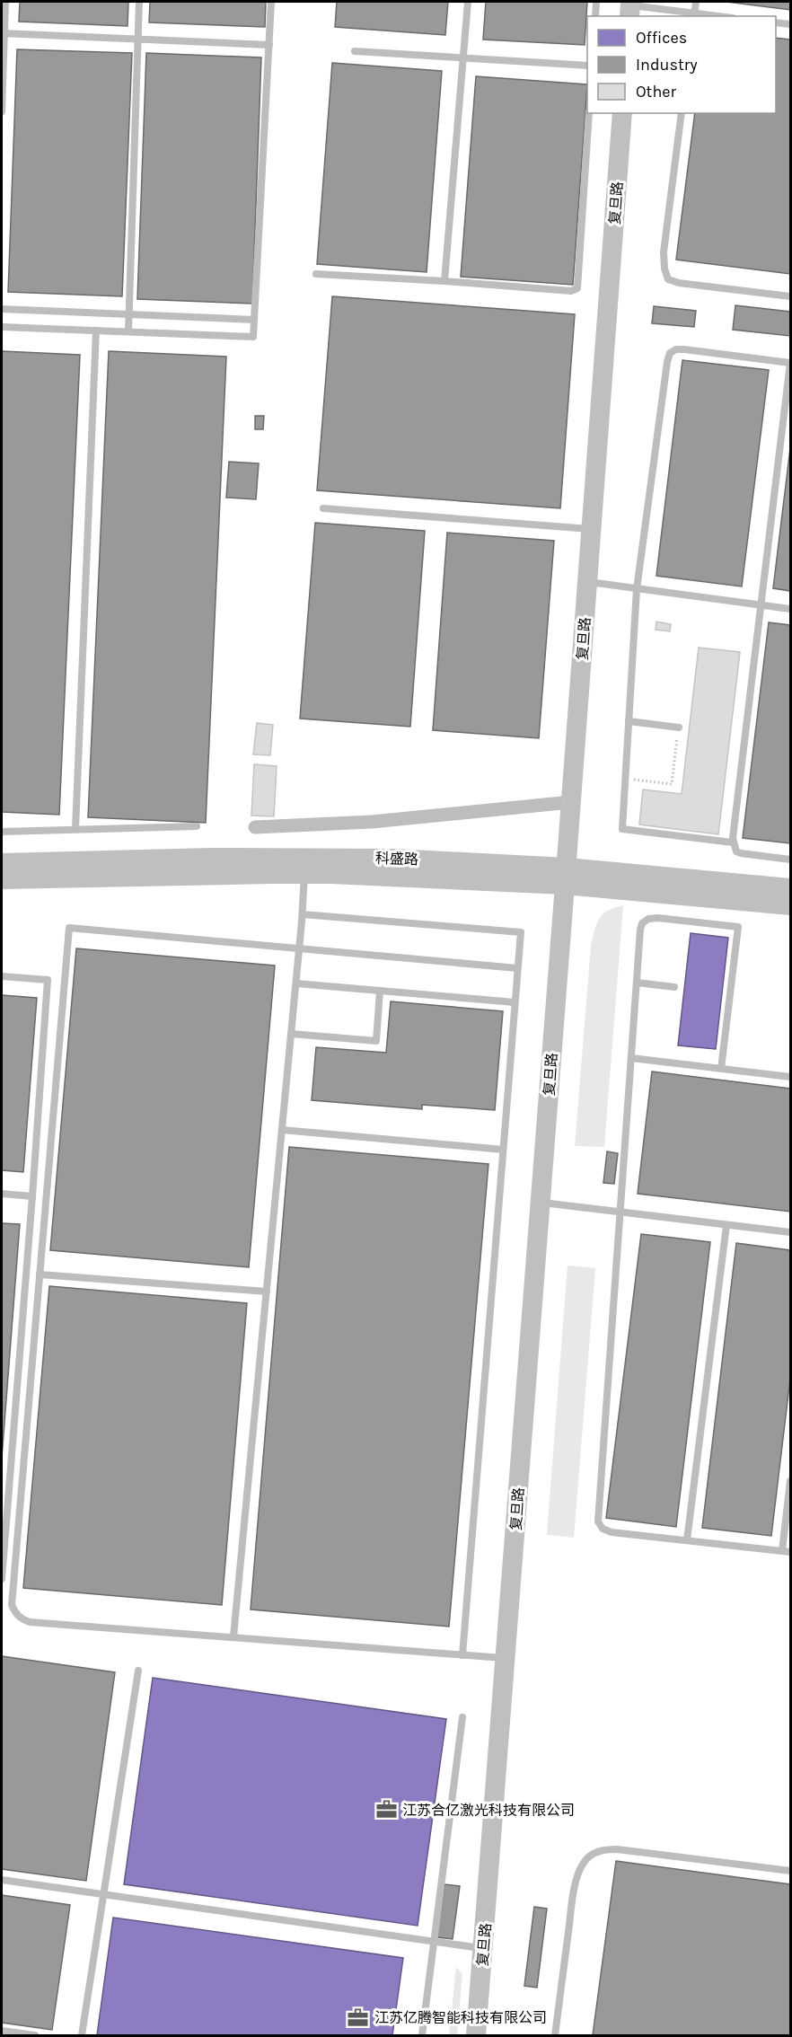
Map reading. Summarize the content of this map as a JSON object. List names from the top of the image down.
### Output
{
  "streets": {
    "street": ["复旦路", "科盛路"]
  },
  "crossings": [
    ["复旦路", "科盛路"]
  ],
  "places": {
    "office": ["江苏合亿激光科技有限公司", "江苏亿腾智能科技有限公司"]
  },
  "legend": ["Offices", "Industry", "Other"]
}
